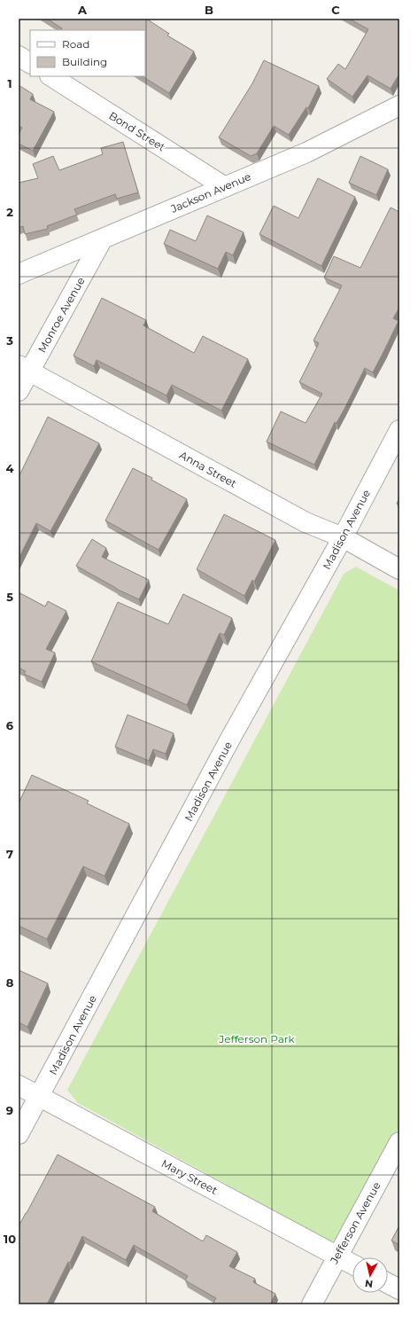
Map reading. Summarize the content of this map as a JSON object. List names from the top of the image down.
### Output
{
  "streets": {
    "street": [
      "Bond Street",
      "Jackson Avenue",
      "Monroe Avenue",
      "Anna Street",
      "Madison Avenue",
      "Mary Street",
      "Jefferson Avenue"
    ]
  },
  "crossings": [
    ["Bond Street", "Jackson Avenue"],
    ["Jackson Avenue", "Monroe Avenue"],
    ["Monroe Avenue", "Anna Street"],
    ["Anna Street", "Madison Avenue"],
    ["Madison Avenue", "Mary Street"],
    ["Mary Street", "Jefferson Avenue"]
  ],
  "parks": ["Jefferson Park"],
  "legend": ["Road", "Building"],
  "north": "bottom",
  "grid": {
    "columns": ["A", "B", "C"],
    "rows": [
      "1",
      "2",
      "3",
      "4",
      "5",
      "6",
      "7",
      "8",
      "9",
      "10"
    ]
  }
}
